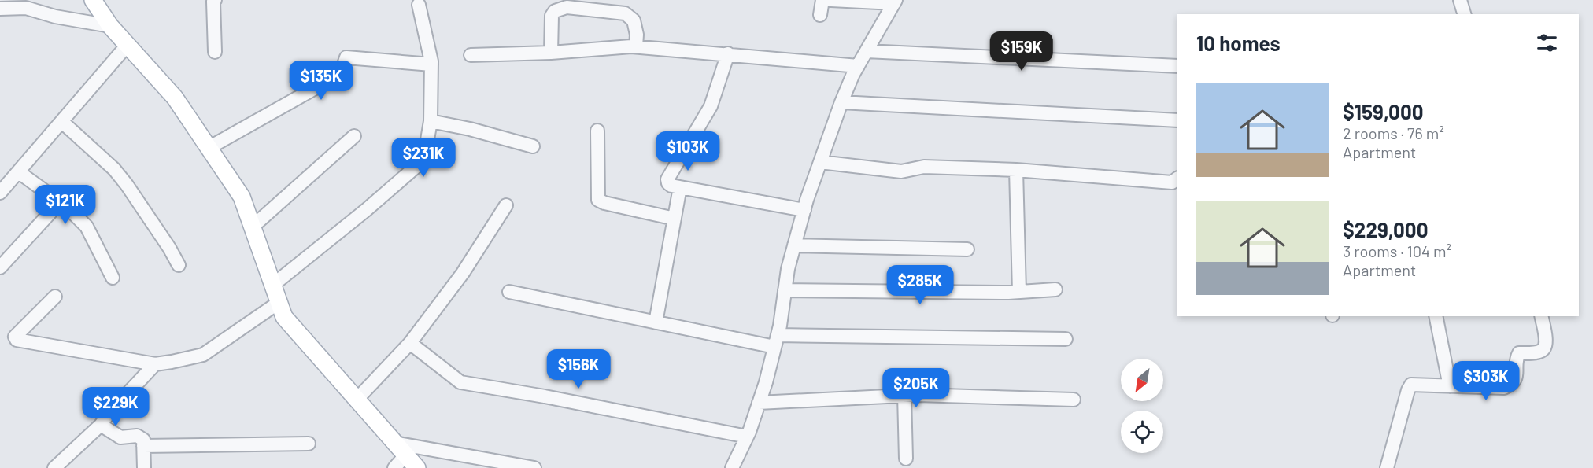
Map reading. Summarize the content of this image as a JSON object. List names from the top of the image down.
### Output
{
  "north": "bottom left",
  "page": {
    "heading": "10 homes",
    "price": [
      "$159K",
      "$135K",
      "$103K",
      "$231K",
      "$121K",
      "$285K",
      "$156K",
      "$303K",
      "$205K",
      "$229K"
    ],
    "list": [
      {
        "name": "$159,000",
        "note": "2 rooms · 76 m² · Apartment"
      },
      {
        "name": "$229,000",
        "note": "3 rooms · 104 m² · Apartment"
      }
    ]
  }
}
